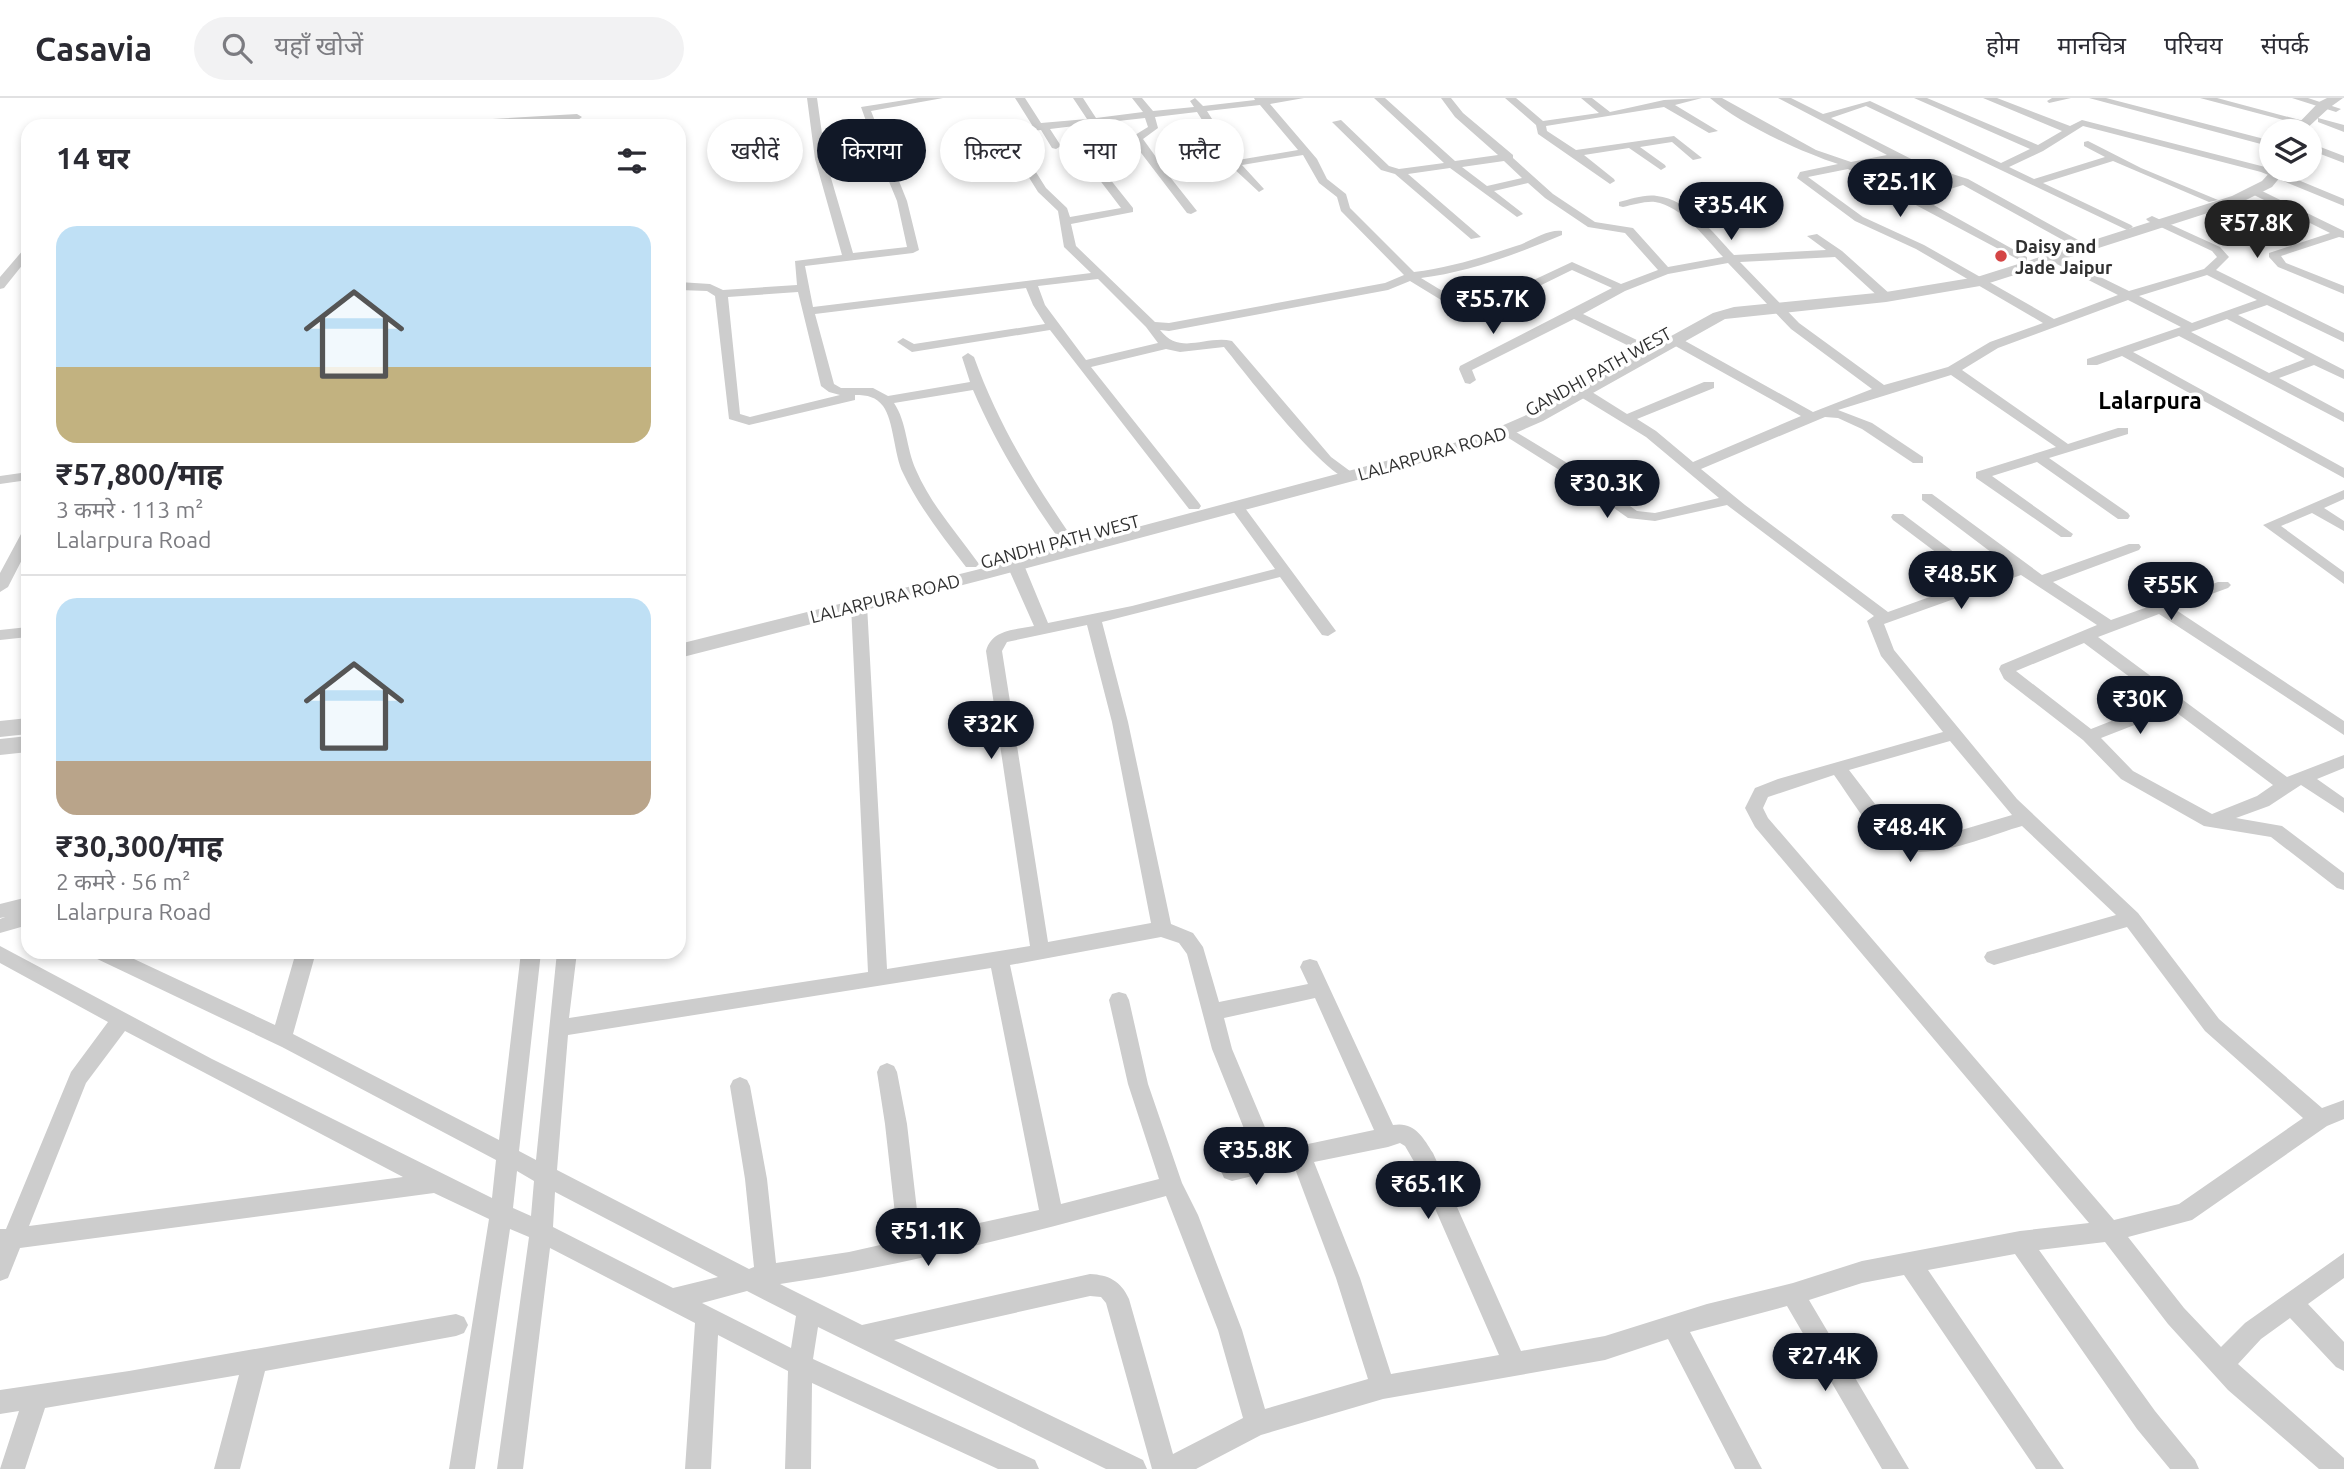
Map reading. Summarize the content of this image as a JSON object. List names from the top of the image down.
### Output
{
  "streets": {
    "street": ["GANDHI PATH WEST", "LALARPURA ROAD"]
  },
  "crossings": [
    ["GANDHI PATH WEST", "LALARPURA ROAD"]
  ],
  "districts": ["Lalarpura"],
  "places": ["Daisy and Jade Jaipur"],
  "page": {
    "header": "Casavia",
    "search": "यहाँ खोजें",
    "nav": [
      "होम",
      "मानचित्र",
      "परिचय",
      "संपर्क"
    ],
    "chip": [
      "खरीदें",
      "किराया",
      "फ़िल्टर",
      "नया",
      "फ़्लैट"
    ],
    "heading": "14 घर",
    "price": [
      "₹25.1K",
      "₹35.4K",
      "₹57.8K",
      "₹55.7K",
      "₹30.3K",
      "₹48.5K",
      "₹55K",
      "₹30K",
      "₹32K",
      "₹48.4K",
      "₹35.8K",
      "₹65.1K",
      "₹51.1K",
      "₹27.4K"
    ],
    "list": [
      {
        "name": "₹57,800/माह",
        "note": "3 कमरे · 113 m² · Lalarpura Road"
      },
      {
        "name": "₹30,300/माह",
        "note": "2 कमरे · 56 m² · Lalarpura Road"
      }
    ]
  }
}
